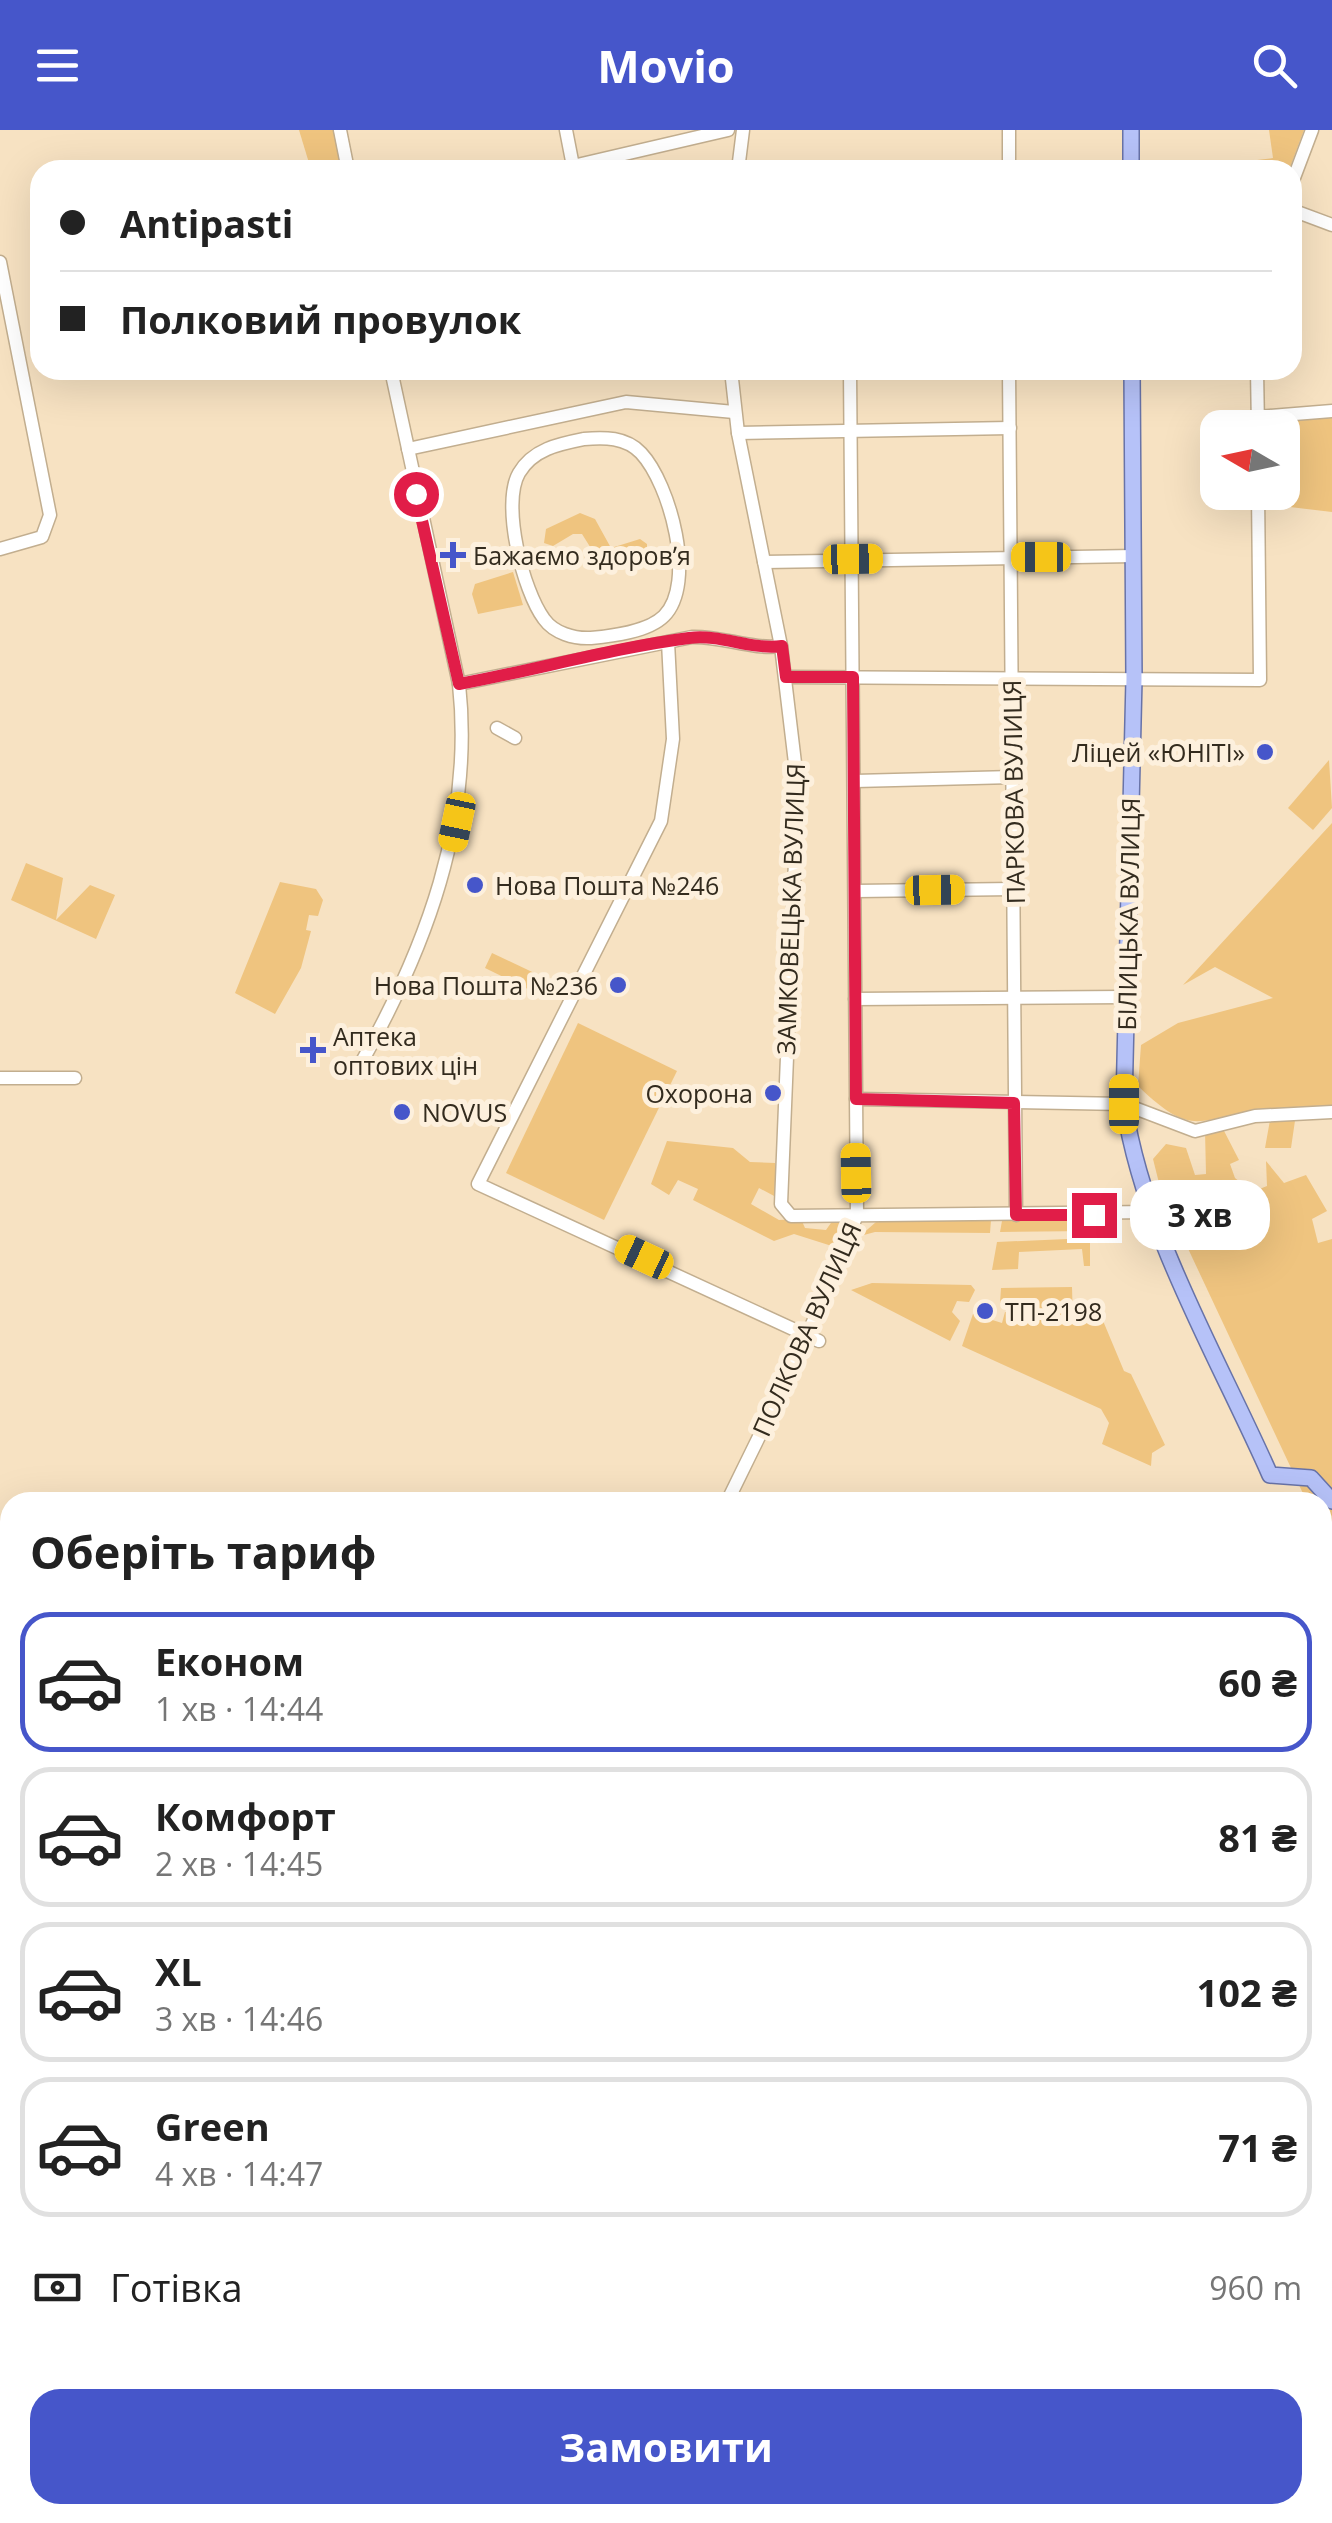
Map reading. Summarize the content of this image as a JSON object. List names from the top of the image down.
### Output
{
  "streets": {
    "main road": ["БІЛИЦЬКА ВУЛИЦЯ"],
    "street": ["ПАРКОВА ВУЛИЦЯ", "ЗАМКОВЕЦЬКА ВУЛИЦЯ", "ПОЛКОВА ВУЛИЦЯ"]
  },
  "crossings": [
    ["ЗАМКОВЕЦЬКА ВУЛИЦЯ", "ПОЛКОВА ВУЛИЦЯ"]
  ],
  "places": {
    "health": ["Бажаємо здоровʼя", "Аптека оптових цін"],
    "other": [
      "Ліцей «ЮНІТІ»",
      "Нова Пошта №246",
      "Нова Пошта №236",
      "Охорона",
      "NOVUS",
      "ТП-2198"
    ]
  },
  "north": "left",
  "page": {
    "header": "Movio",
    "banner": ["Antipasti", "Полковий провулок"],
    "bubble": "3 хв",
    "heading": "Оберіть тариф",
    "list": [
      {
        "name": "Економ",
        "note": "1 хв · 14:44",
        "value": "60 ₴"
      },
      {
        "name": "Комфорт",
        "note": "2 хв · 14:45",
        "value": "81 ₴"
      },
      {
        "name": "XL",
        "note": "3 хв · 14:46",
        "value": "102 ₴"
      },
      {
        "name": "Green",
        "note": "4 хв · 14:47",
        "value": "71 ₴"
      }
    ],
    "pay": ["Готівка", "960 m"],
    "buttons": "Замовити"
  }
}
